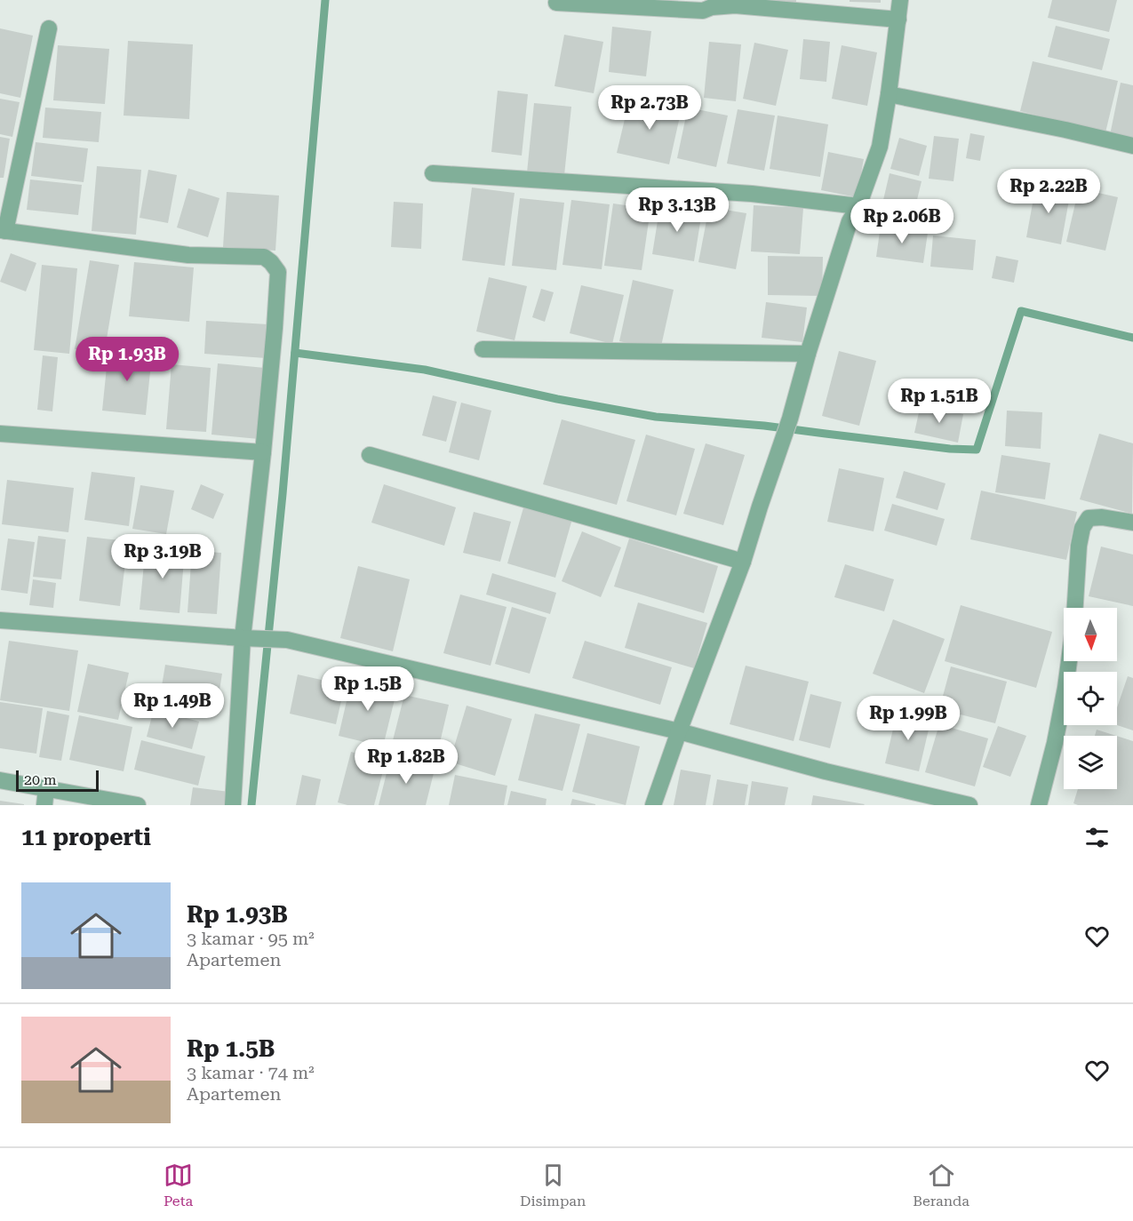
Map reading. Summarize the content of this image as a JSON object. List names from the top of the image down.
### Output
{
  "scale_bar": "20 m",
  "north": "bottom",
  "page": {
    "price": [
      "Rp 2.73B",
      "Rp 2.22B",
      "Rp 3.13B",
      "Rp 2.06B",
      "Rp 1.93B",
      "Rp 1.51B",
      "Rp 3.19B",
      "Rp 1.5B",
      "Rp 1.49B",
      "Rp 1.99B",
      "Rp 1.82B"
    ],
    "scale": "20 m",
    "heading": "11 properti",
    "list": [
      {
        "name": "Rp 1.93B",
        "note": "3 kamar · 95 m² · Apartemen"
      },
      {
        "name": "Rp 1.5B",
        "note": "3 kamar · 74 m² · Apartemen"
      }
    ],
    "tabs": ["Peta", "Disimpan", "Beranda"]
  }
}
